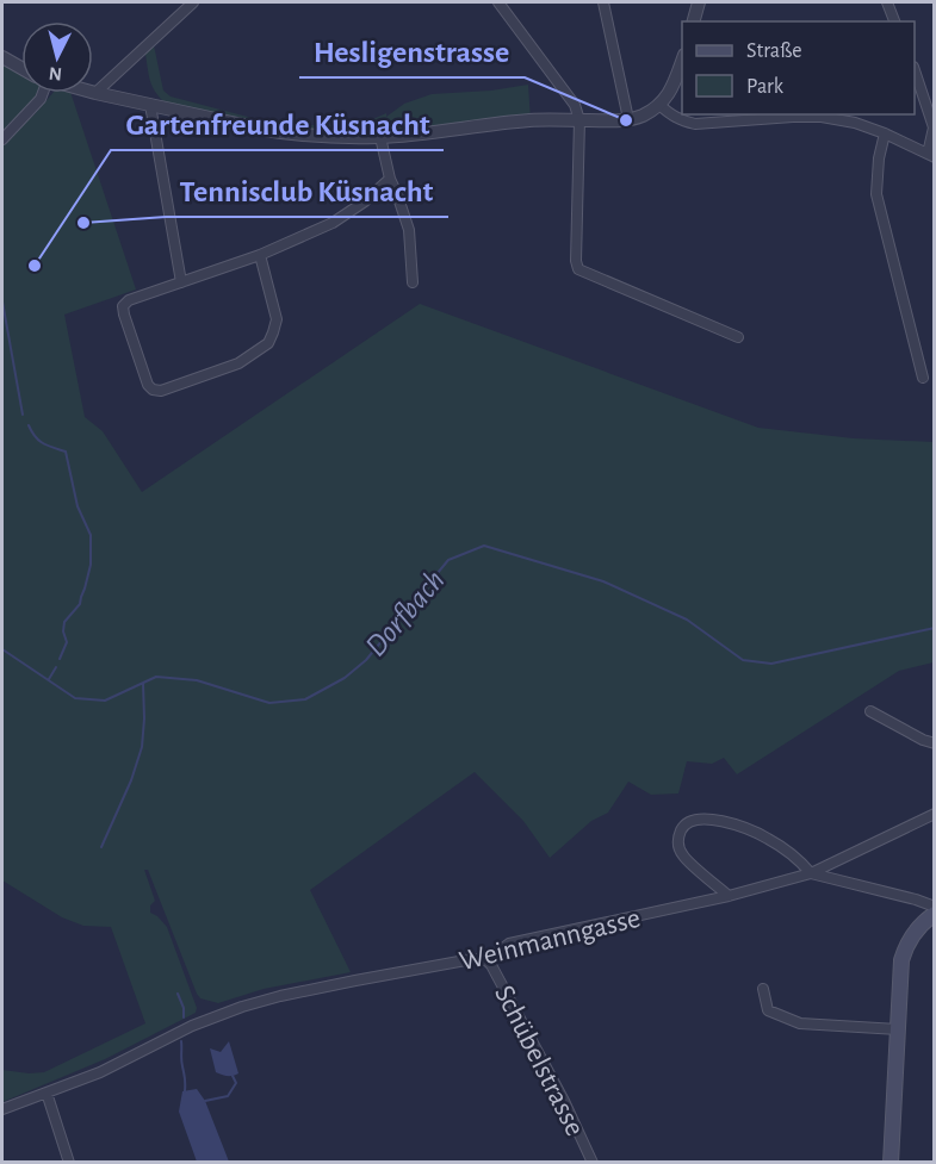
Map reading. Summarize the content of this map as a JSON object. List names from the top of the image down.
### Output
{
  "streets": {
    "street": ["Weinmanngasse", "Schübelstrasse"]
  },
  "crossings": [
    ["Weinmanngasse", "Schübelstrasse"]
  ],
  "water": ["Dorfbach"],
  "places": ["Hesligenstrasse", "Tennisclub Küsnacht", "Gartenfreunde Küsnacht"],
  "legend": ["Straße", "Park"],
  "north": "bottom"
}
